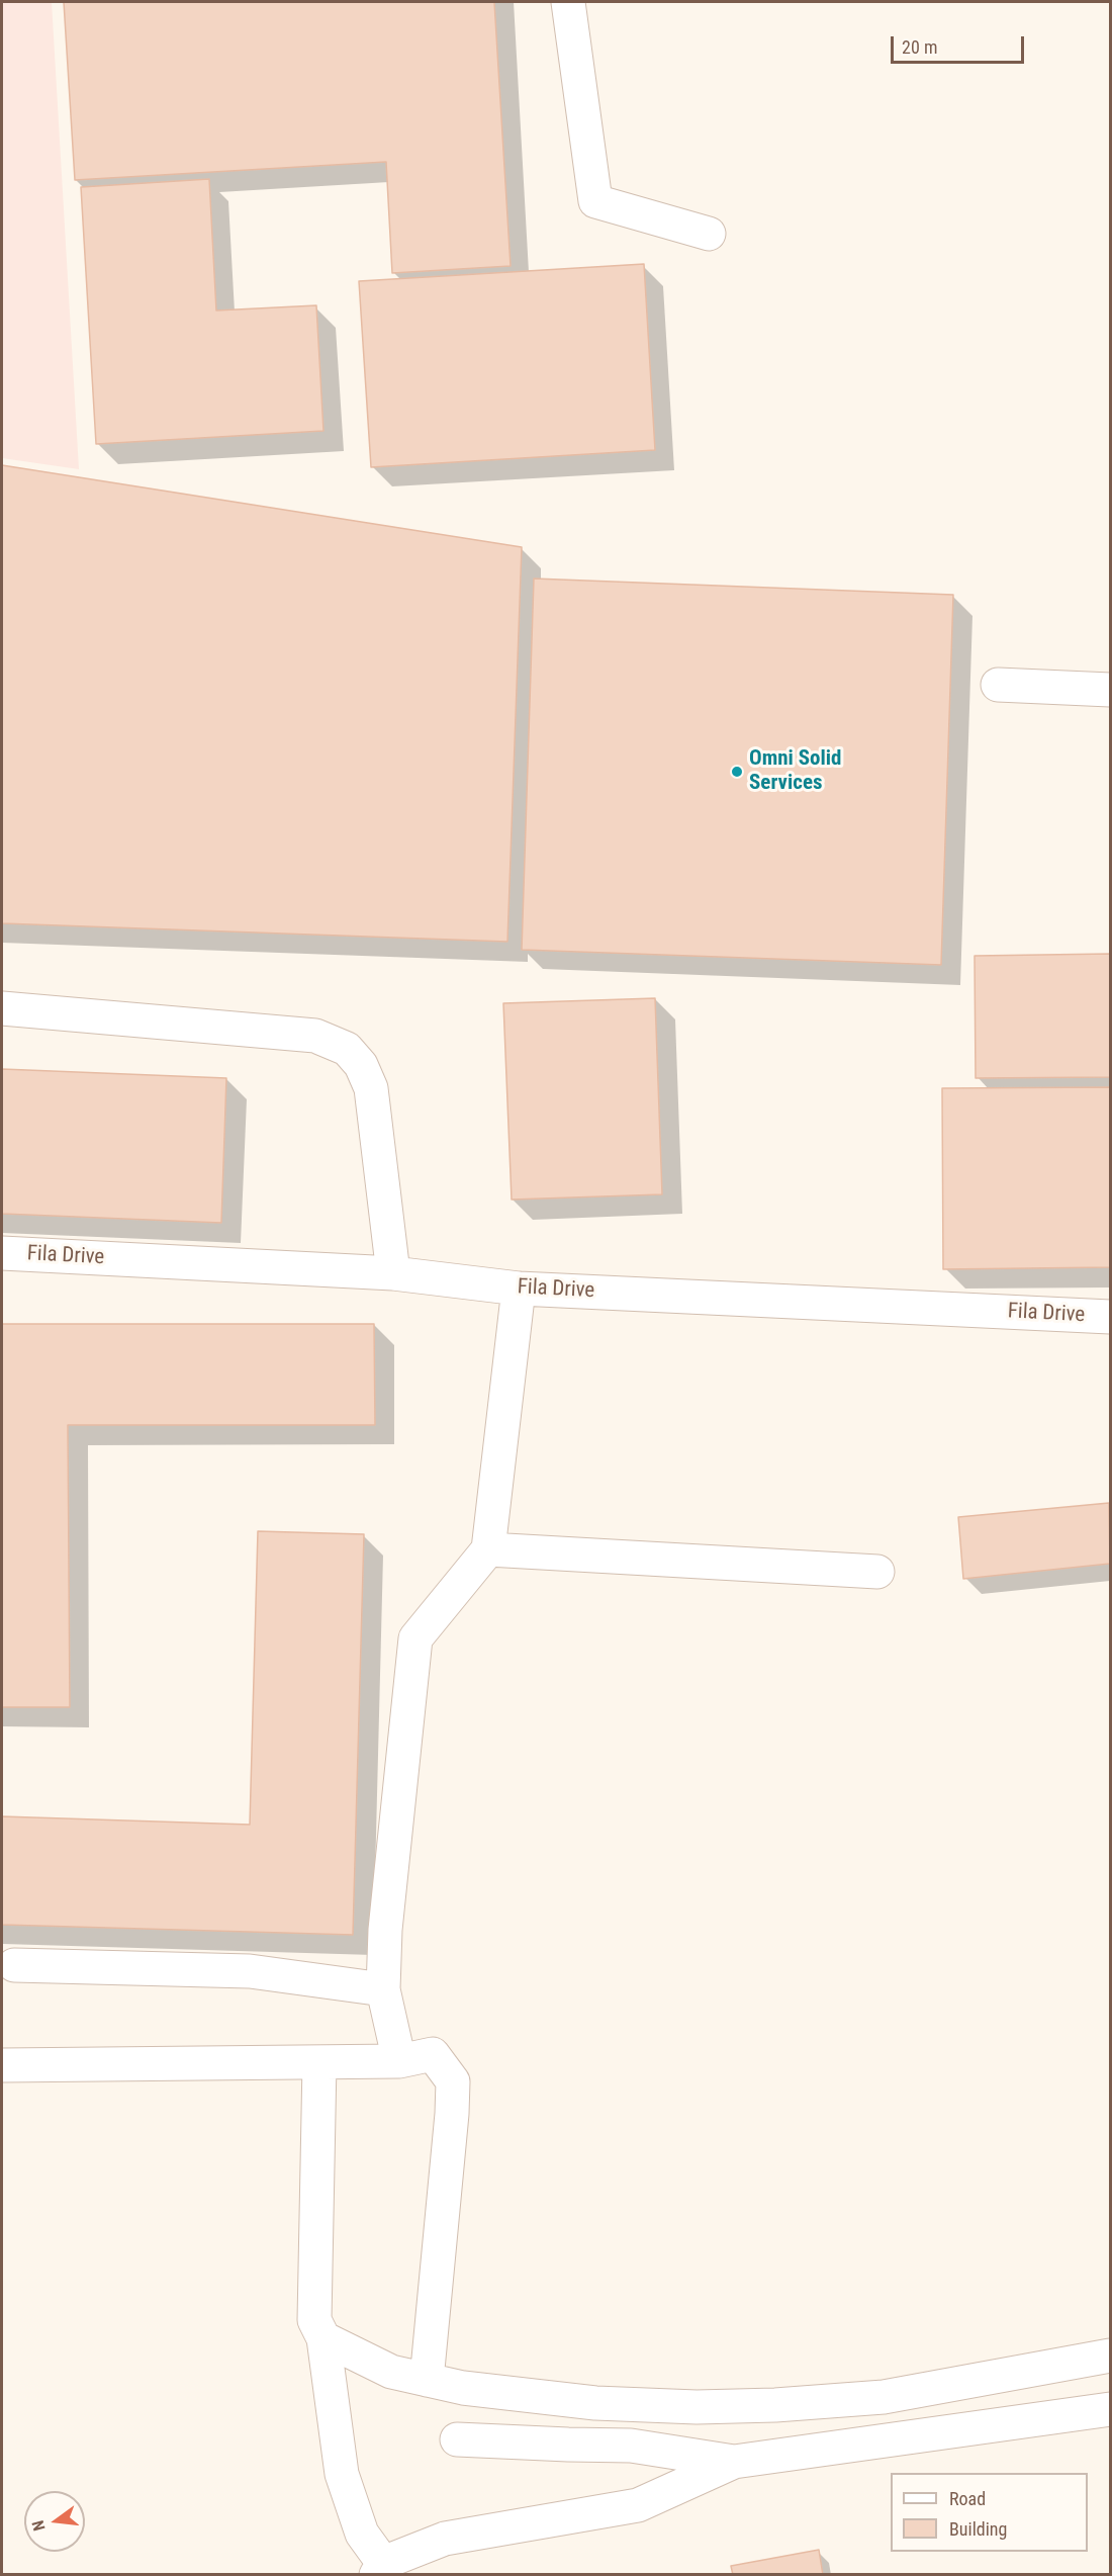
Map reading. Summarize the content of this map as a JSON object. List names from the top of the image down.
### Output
{
  "streets": {
    "street": ["Fila Drive"]
  },
  "places": ["Omni Solid Services"],
  "legend": ["Road", "Building"],
  "scale_bar": "20 m",
  "north": "left"
}
